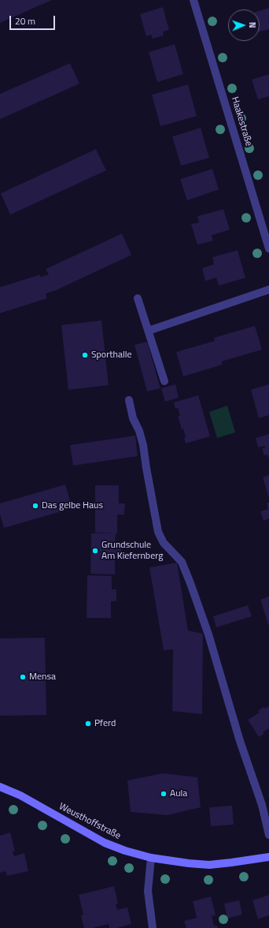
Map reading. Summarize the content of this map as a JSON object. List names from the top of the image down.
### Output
{
  "streets": {
    "street": ["Haakestraße", "Weusthoffstraße"]
  },
  "places": [
    "Sporthalle",
    "Das gelbe Haus",
    "Grundschule Am Kiefernberg",
    "Mensa",
    "Pferd",
    "Aula"
  ],
  "scale_bar": "20 m",
  "north": "right"
}
